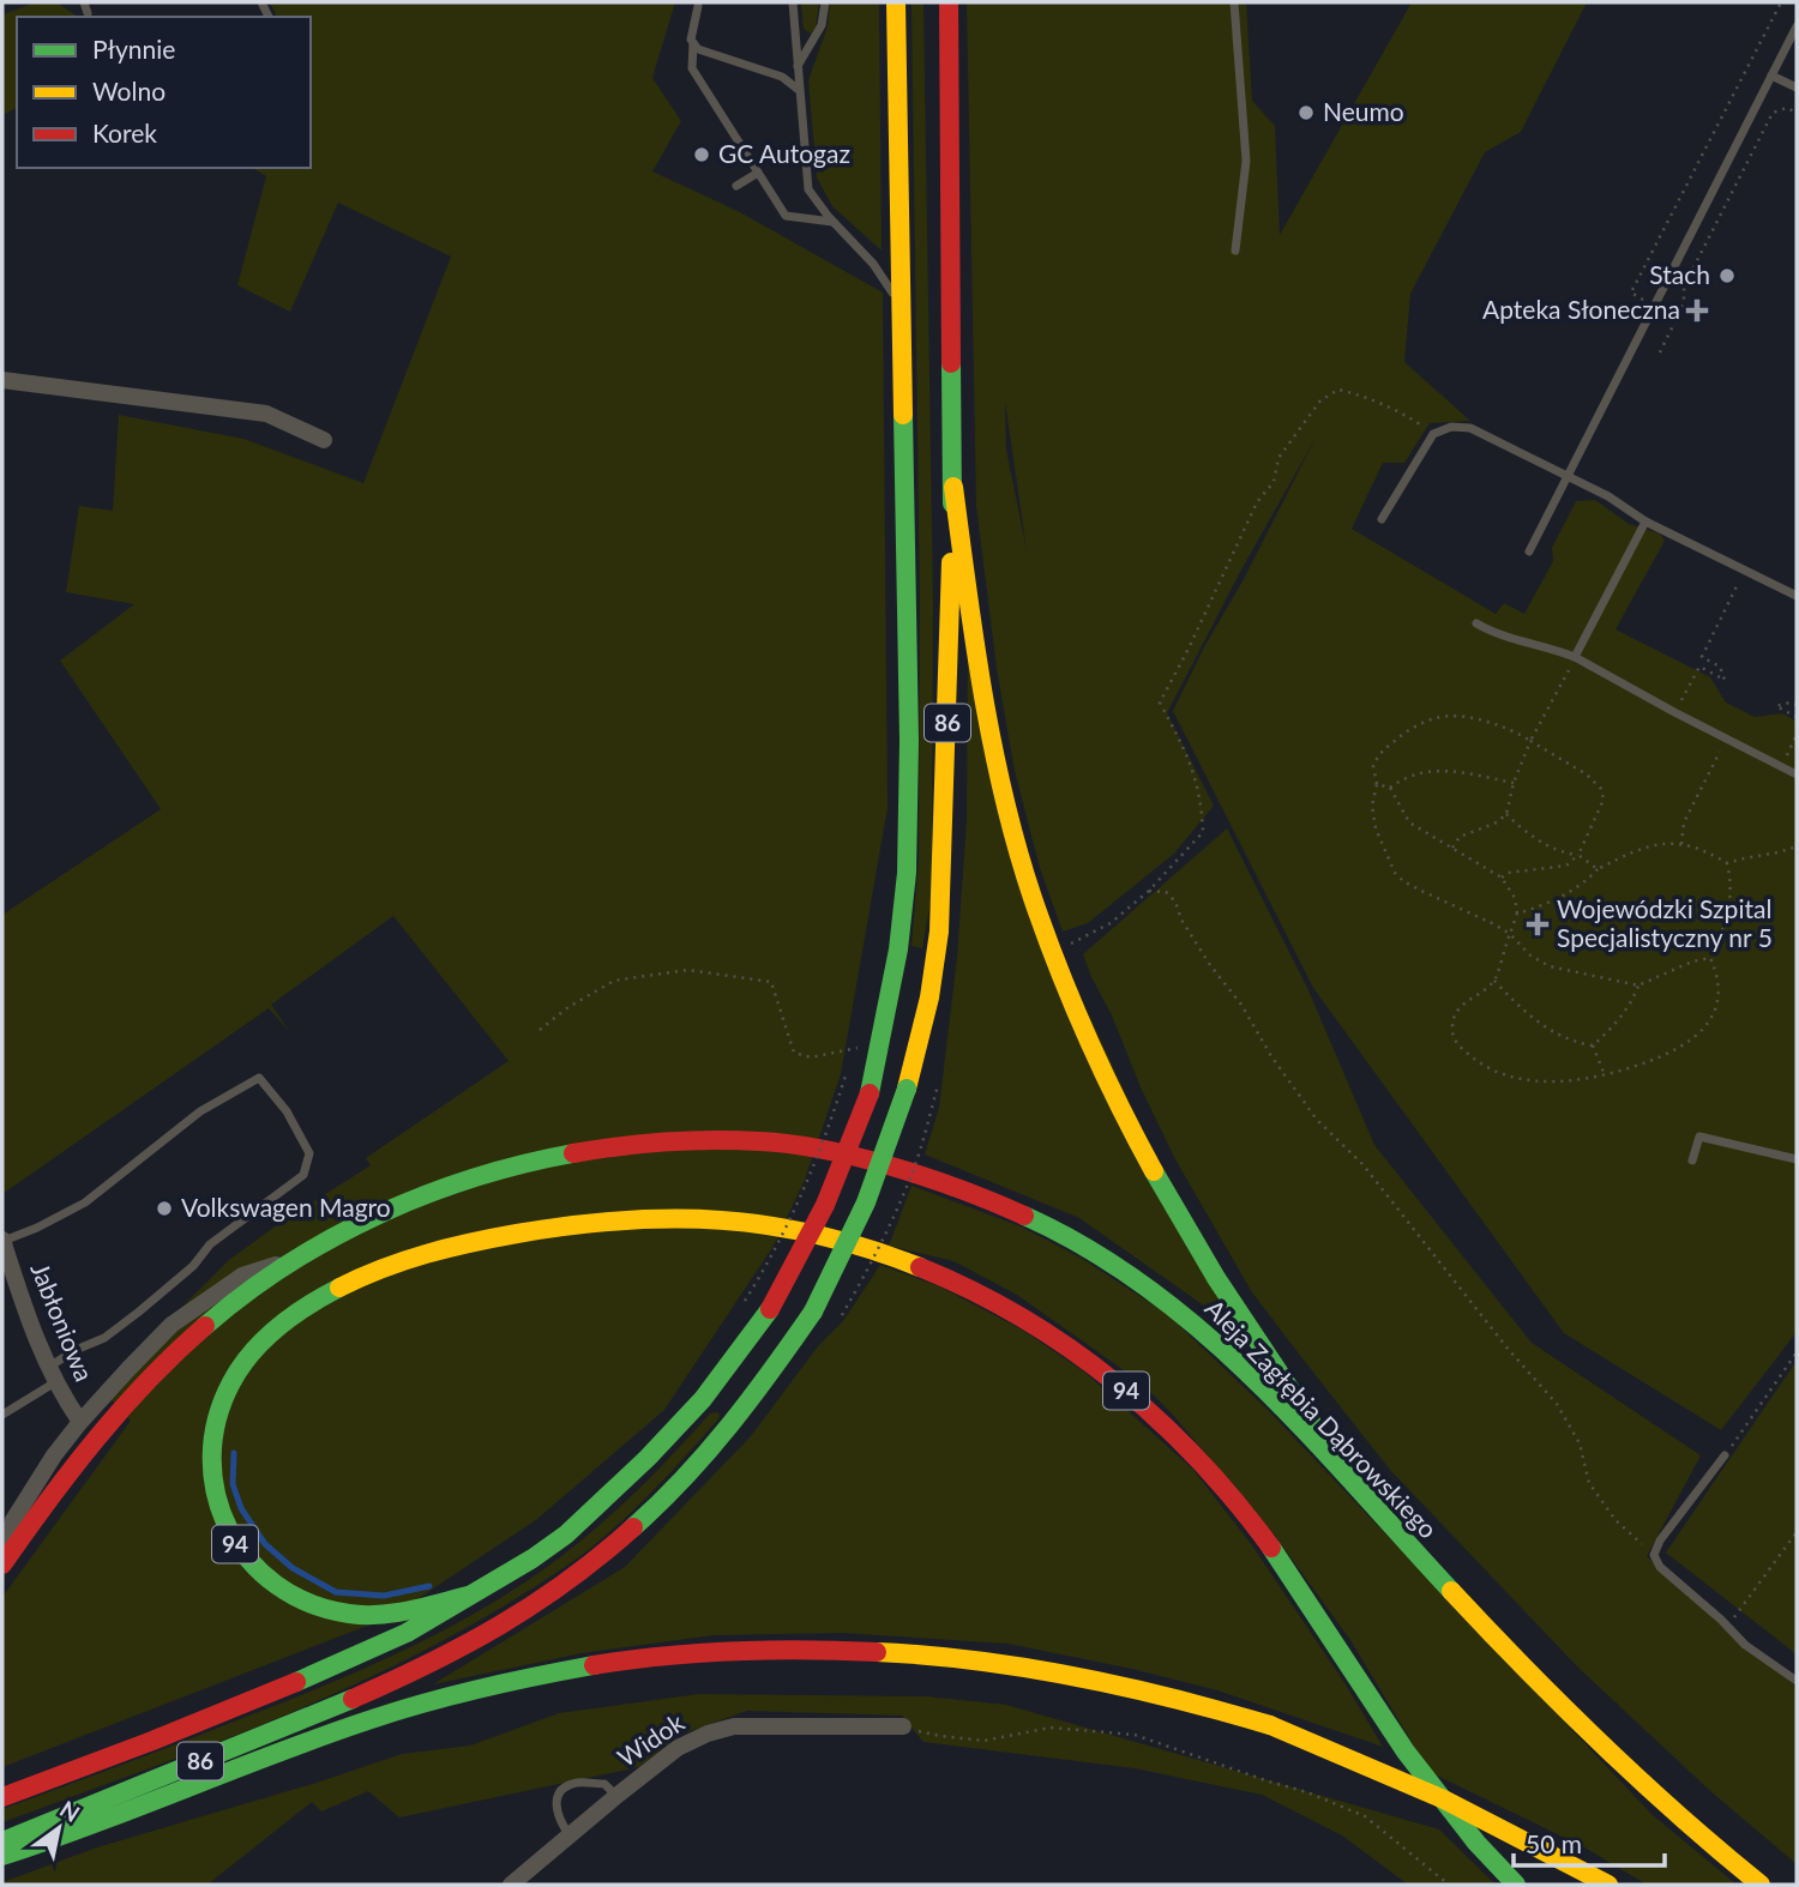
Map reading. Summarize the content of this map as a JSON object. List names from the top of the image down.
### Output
{
  "streets": {
    "main road": ["86", "94", "Aleja Zagłębia Dąbrowskiego"],
    "street": ["Jabłoniowa", "Widok"]
  },
  "crossings": [
    ["86", "94"]
  ],
  "places": {
    "other": [
      "Neumo",
      "GC Autogaz",
      "Stach",
      "Volkswagen Magro"
    ],
    "health": ["Apteka Słoneczna", "Wojewódzki Szpital Specjalistyczny nr 5"]
  },
  "legend": ["Płynnie", "Wolno", "Korek"],
  "scale_bar": "50 m",
  "north": "top right"
}
